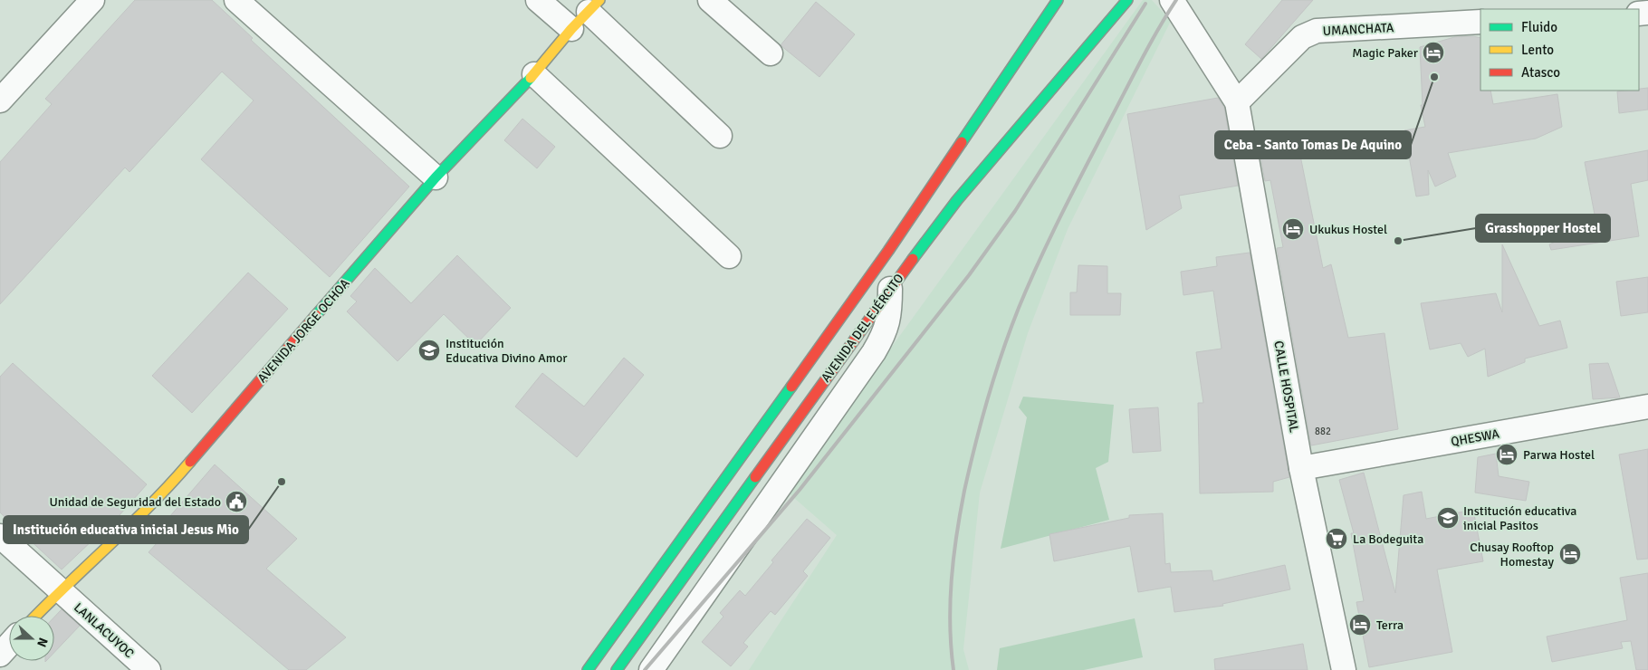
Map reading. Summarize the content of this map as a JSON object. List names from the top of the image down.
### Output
{
  "streets": {
    "main road": ["AVENIDA DEL EJÉRCITO", "AVENIDA JORGE OCHOA"],
    "street": [
      "UMANCHATA",
      "CALLE HOSPITAL",
      "QHESWA",
      "LANLACUYOC"
    ]
  },
  "crossings": [
    ["UMANCHATA", "CALLE HOSPITAL"],
    ["AVENIDA JORGE OCHOA", "LANLACUYOC"],
    ["CALLE HOSPITAL", "QHESWA"]
  ],
  "places": {
    "hotel": [
      "Magic Paker",
      "Ukukus Hostel",
      "Parwa Hostel",
      "Chusay Rooftop Homestay",
      "Terra"
    ],
    "other": ["Ceba - Santo Tomas De Aquino", "Grasshopper Hostel", "Institución educativa inicial Jesus Mio"],
    "school or university": ["Institución Educativa Divino Amor", "Institución educativa inicial Pasitos"],
    "public building": ["Unidad de Seguridad del Estado"],
    "supermarket": ["La Bodeguita"]
  },
  "house_numbers": ["882"],
  "legend": ["Fluido", "Lento", "Atasco"],
  "north": "right"
}
